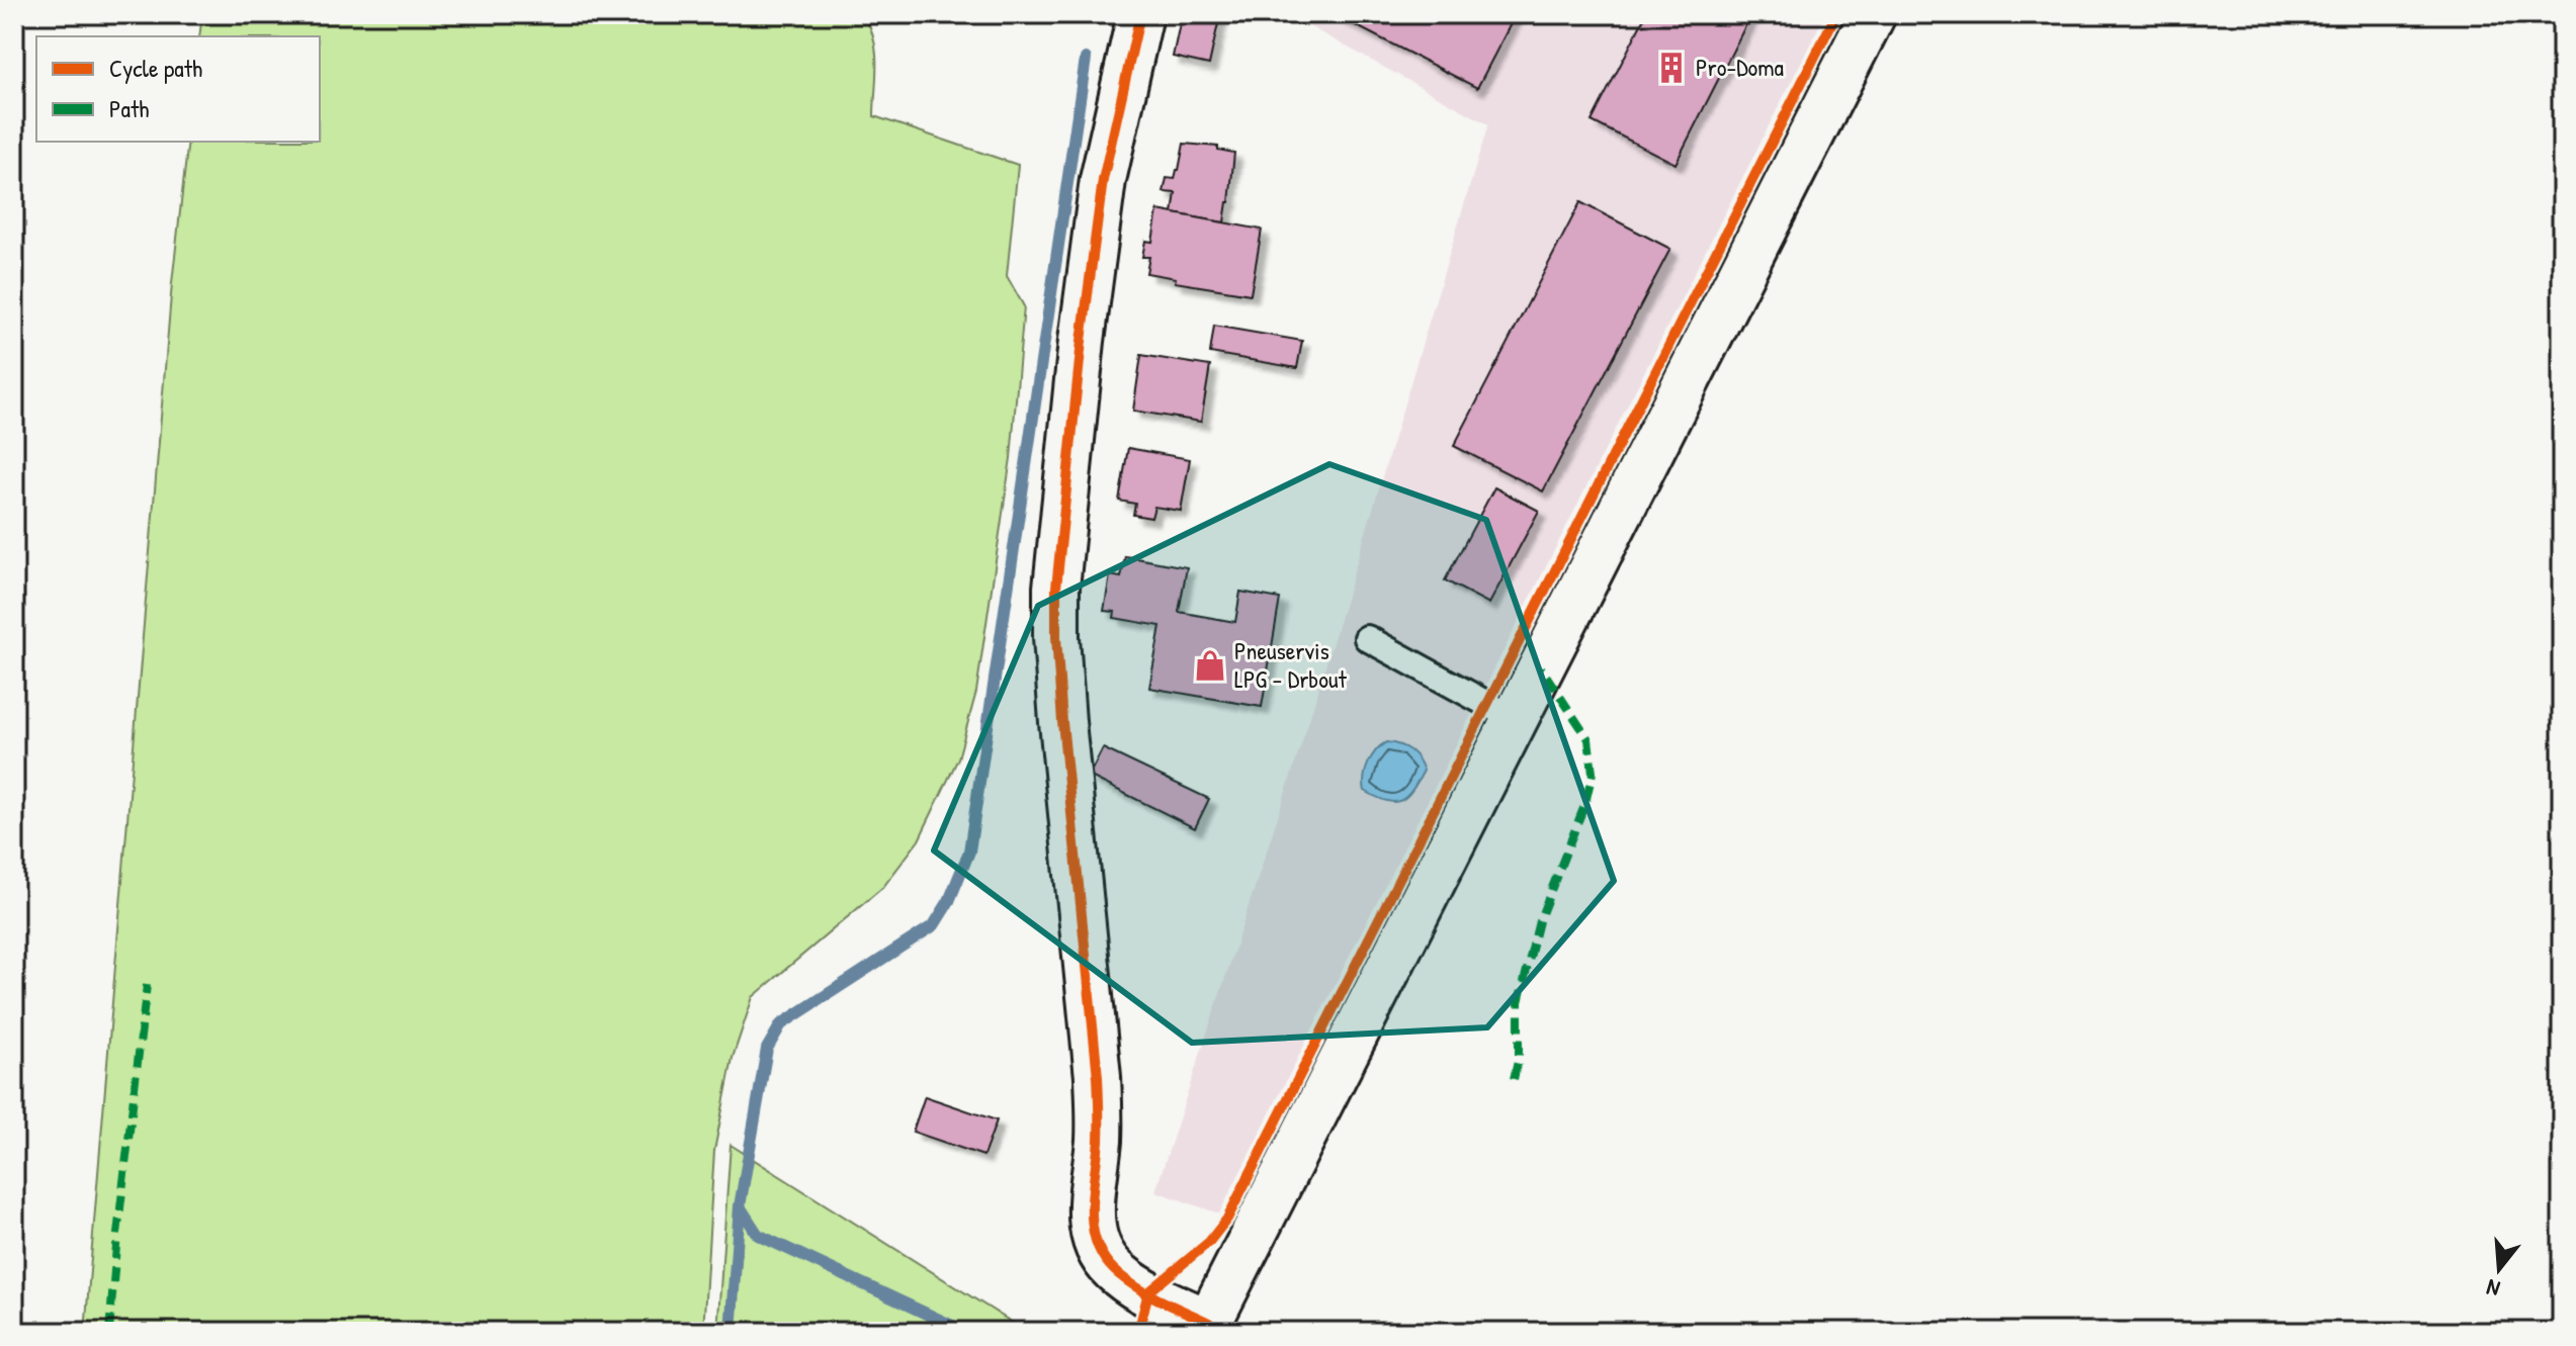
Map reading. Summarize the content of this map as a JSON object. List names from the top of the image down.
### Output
{
  "places": {
    "building": ["Pro-Doma"],
    "shop": ["Pneuservis LPG - Drbout"]
  },
  "legend": ["Cycle path", "Path"],
  "north": "bottom"
}
